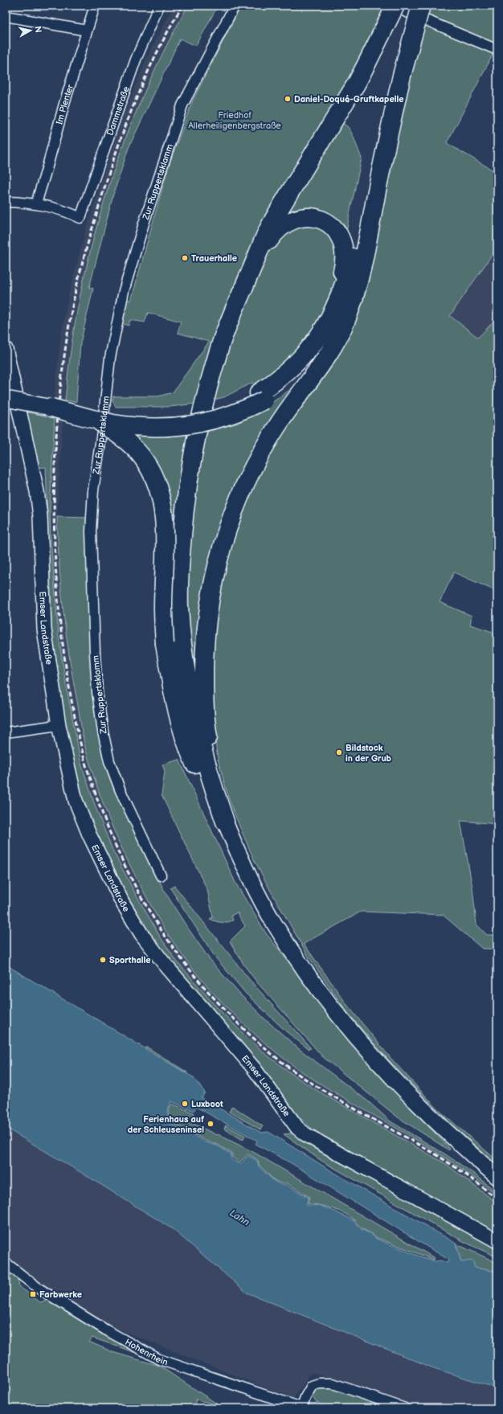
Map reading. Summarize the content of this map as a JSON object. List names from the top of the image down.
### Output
{
  "streets": {
    "street": [
      "Im Plenter",
      "Dammstraße",
      "Zur Ruppertsklamm",
      "Emser Landstraße",
      "Hohenrhein"
    ]
  },
  "crossings": [
    ["Im Plenter", "Dammstraße"]
  ],
  "water": ["Lahn"],
  "parks": ["Friedhof Allerheiligenbergstraße"],
  "places": {
    "other": [
      "Daniel-Doqué-Gruftkapelle",
      "Trauerhalle",
      "Bildstock in der Grub",
      "Sporthalle",
      "Luxboot",
      "Ferienhaus auf der Schleuseninsel"
    ],
    "transit": ["Farbwerke"]
  },
  "north": "right"
}
